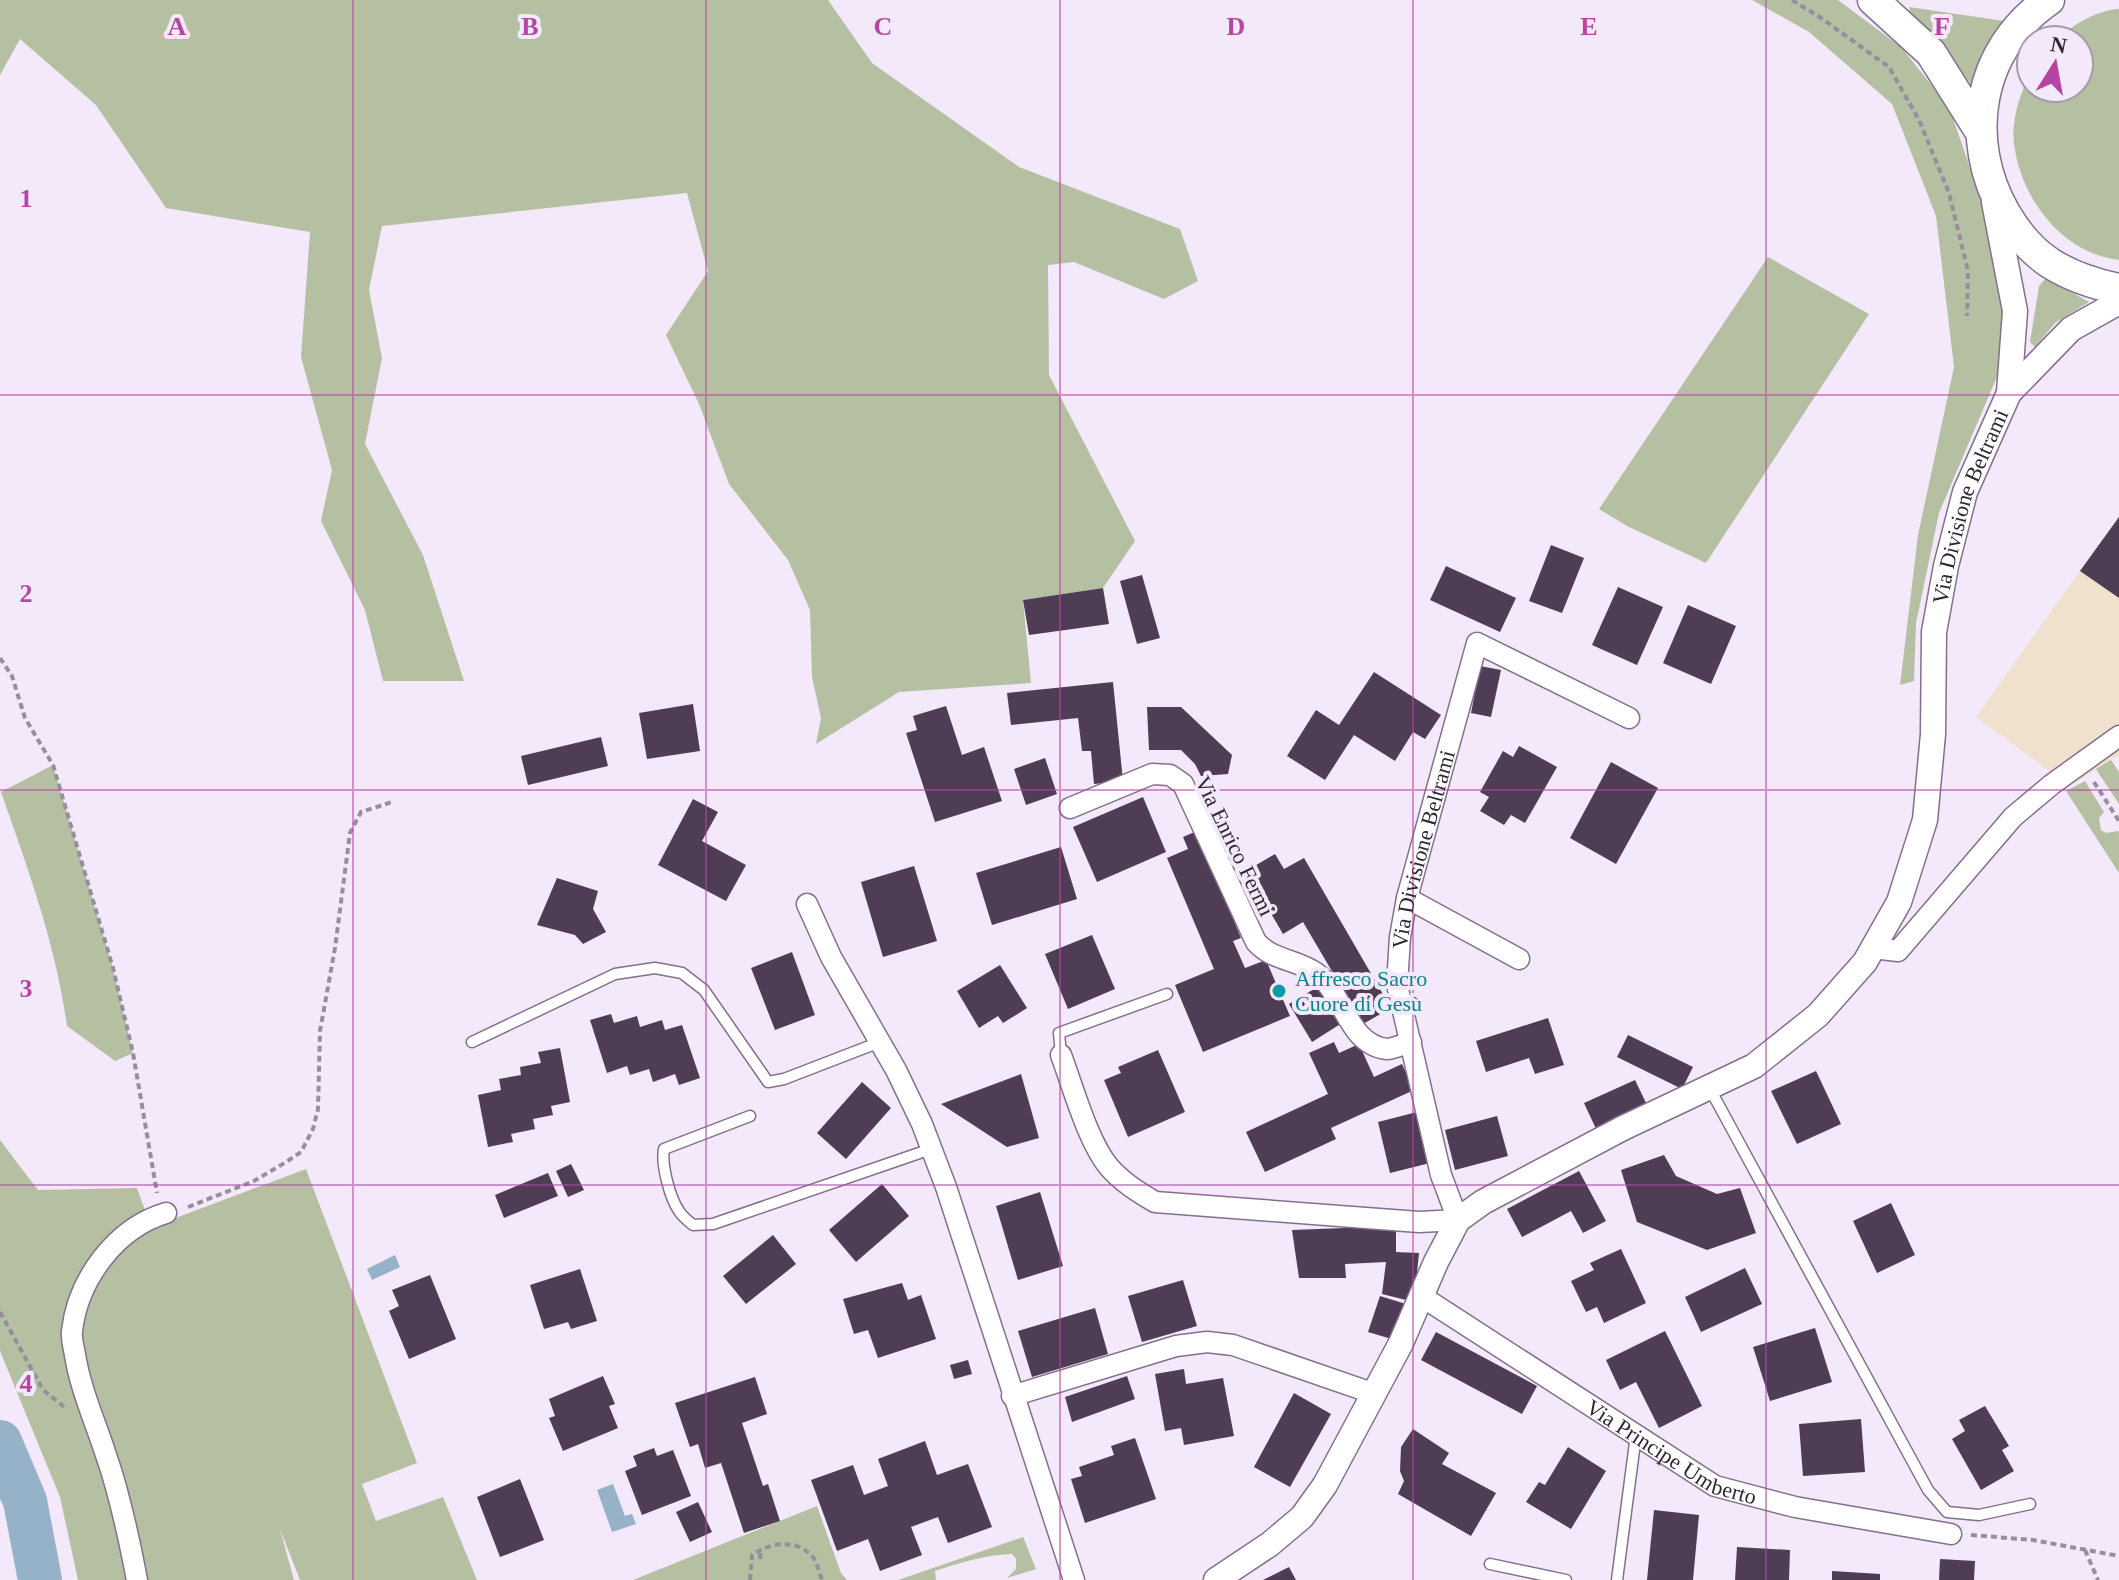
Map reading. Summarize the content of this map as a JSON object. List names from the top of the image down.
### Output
{
  "streets": {
    "street": ["Via Divisione Beltrami", "Via Enrico Fermi", "Via Principe Umberto"]
  },
  "crossings": [
    ["Via Divisione Beltrami", "Via Enrico Fermi"]
  ],
  "places": ["Affresco Sacro Cuore di Gesù"],
  "north": "top",
  "grid": {
    "columns": [
      "A",
      "B",
      "C",
      "D",
      "E",
      "F"
    ],
    "rows": [
      "1",
      "2",
      "3",
      "4"
    ]
  }
}
